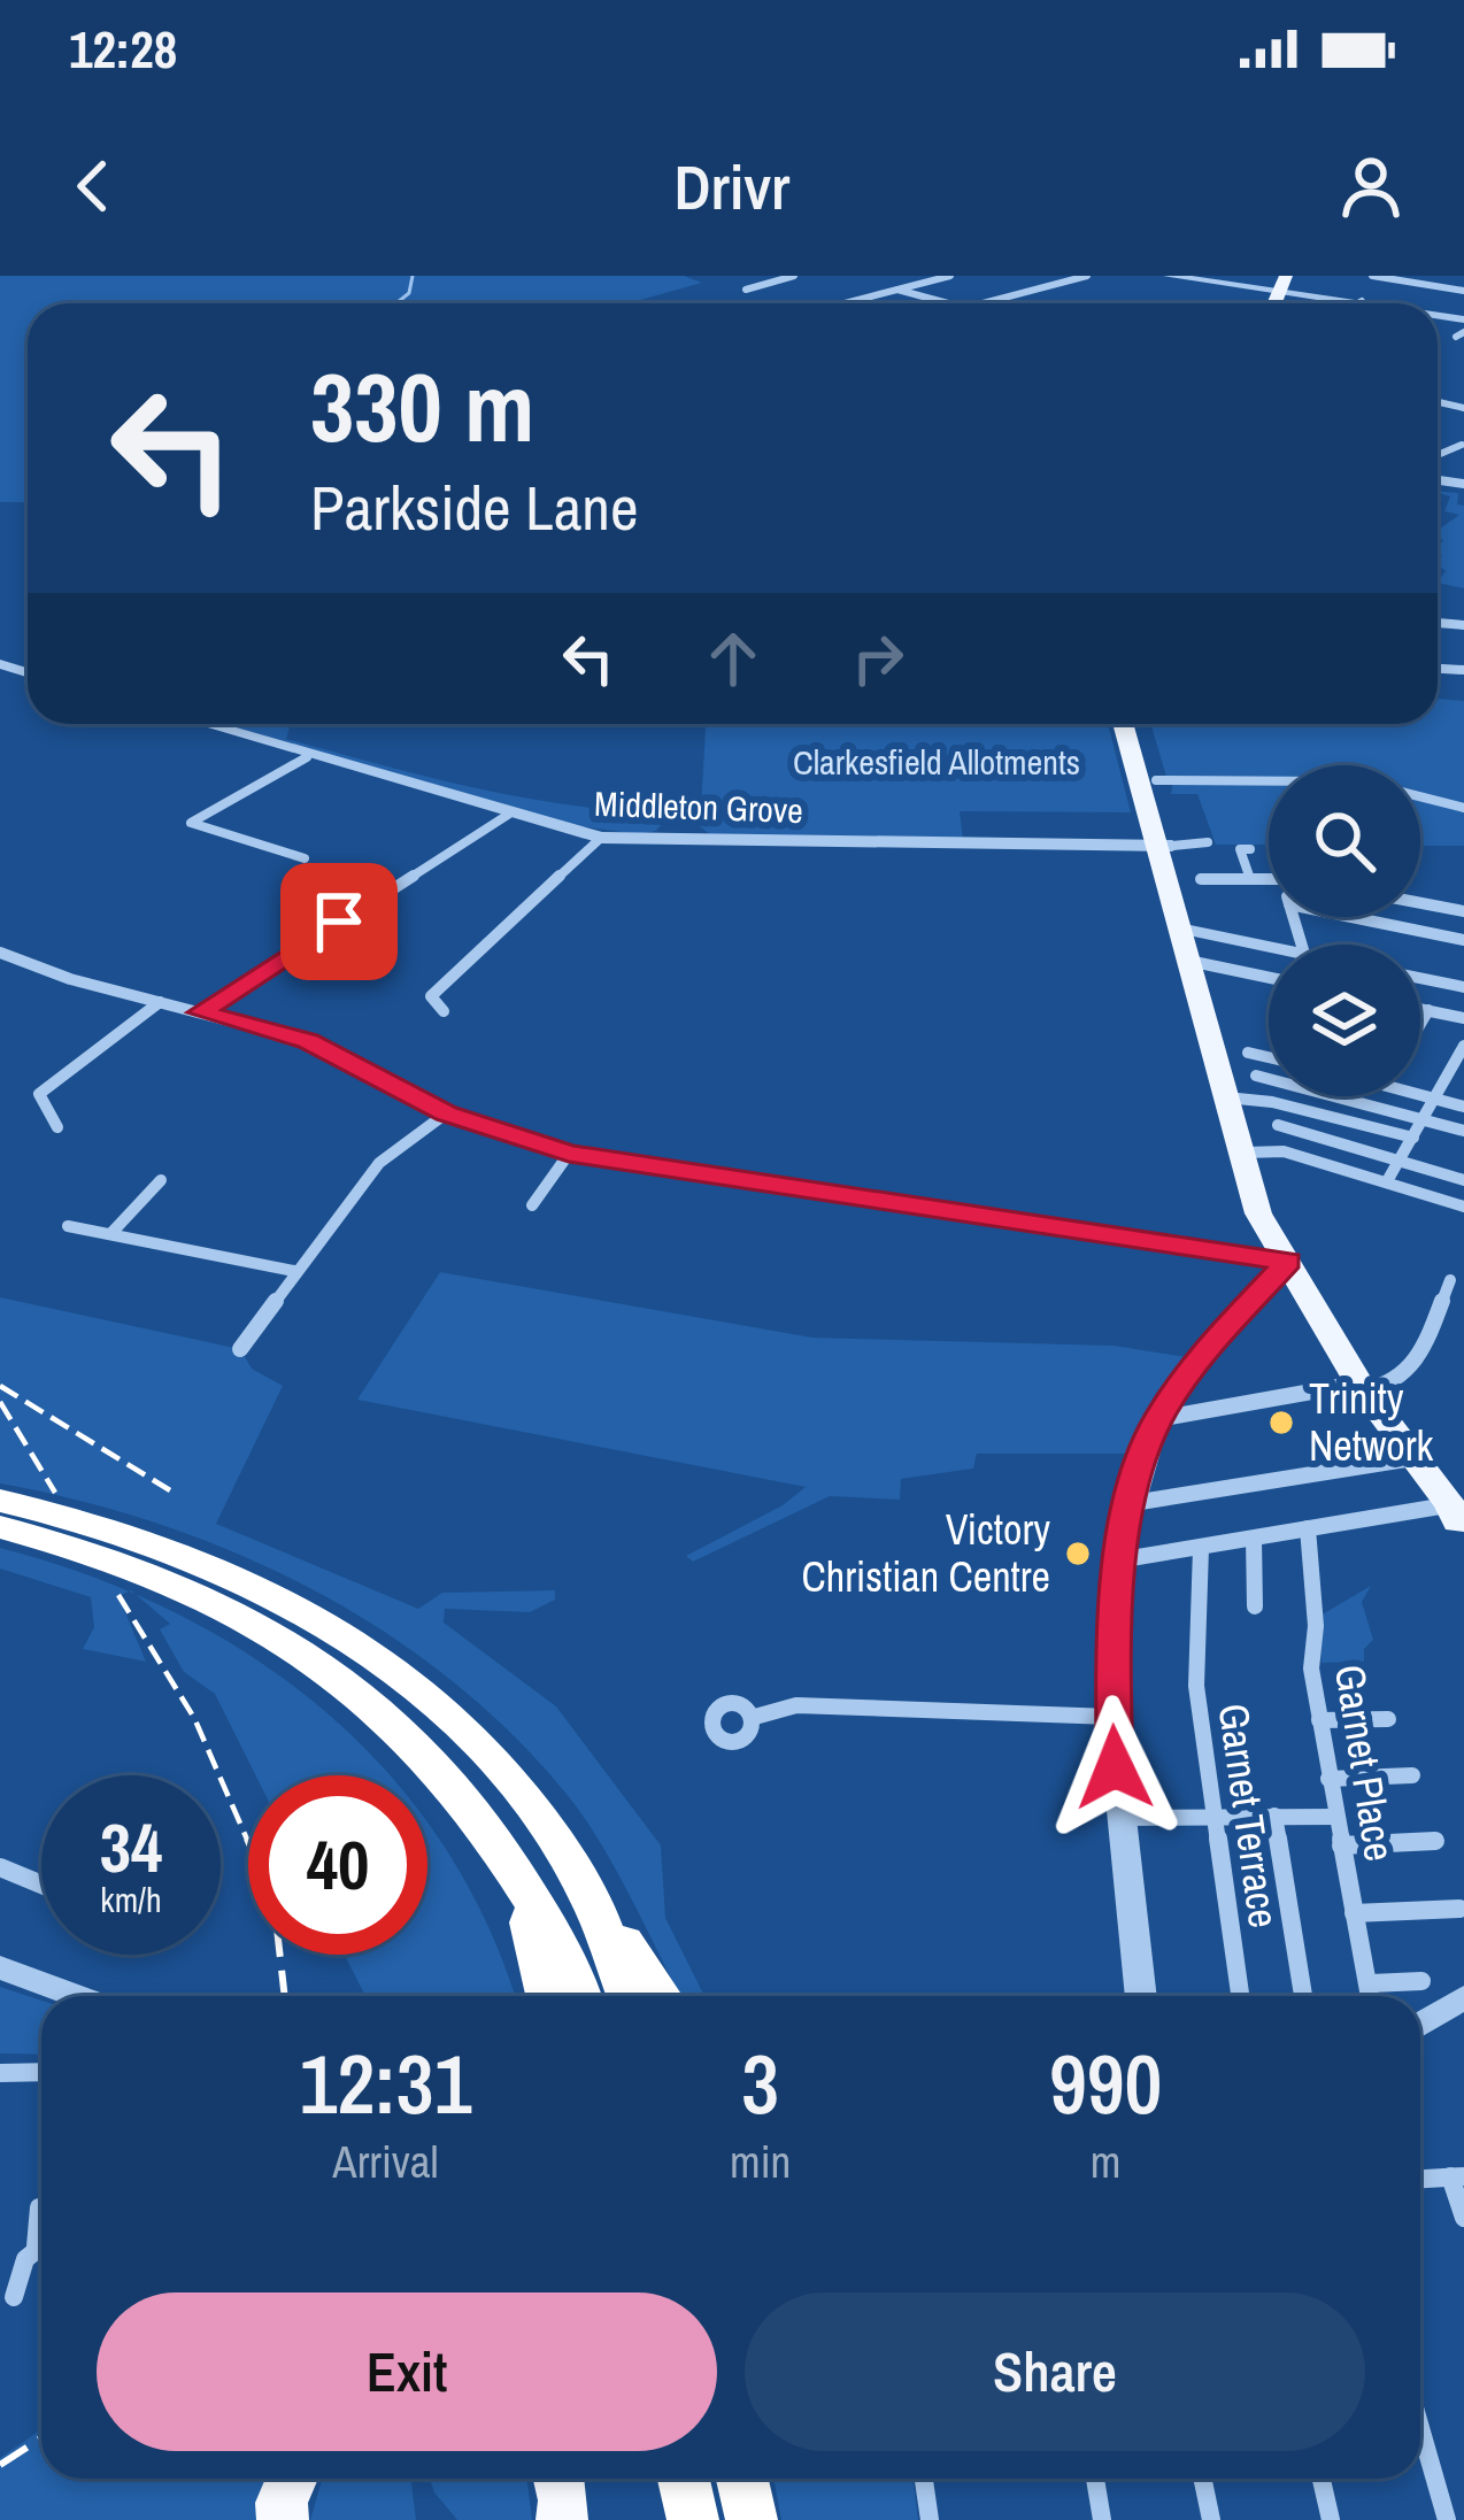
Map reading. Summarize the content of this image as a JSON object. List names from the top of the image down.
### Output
{
  "streets": {
    "street": ["Middleton Grove", "Garnet Place", "Garnet Terrace"]
  },
  "parks": ["Clarkesfield Allotments"],
  "places": ["Trinity Network", "Victory Christian Centre"],
  "page": {
    "status": "12:28",
    "header": "Drivr",
    "turn": ["330 m", "Parkside Lane"],
    "speed": "34 km/h",
    "limit": "40",
    "eta": [
      "12:31",
      "Arrival",
      "3",
      "min",
      "990",
      "m"
    ],
    "buttons": ["Exit", "Share"]
  }
}
